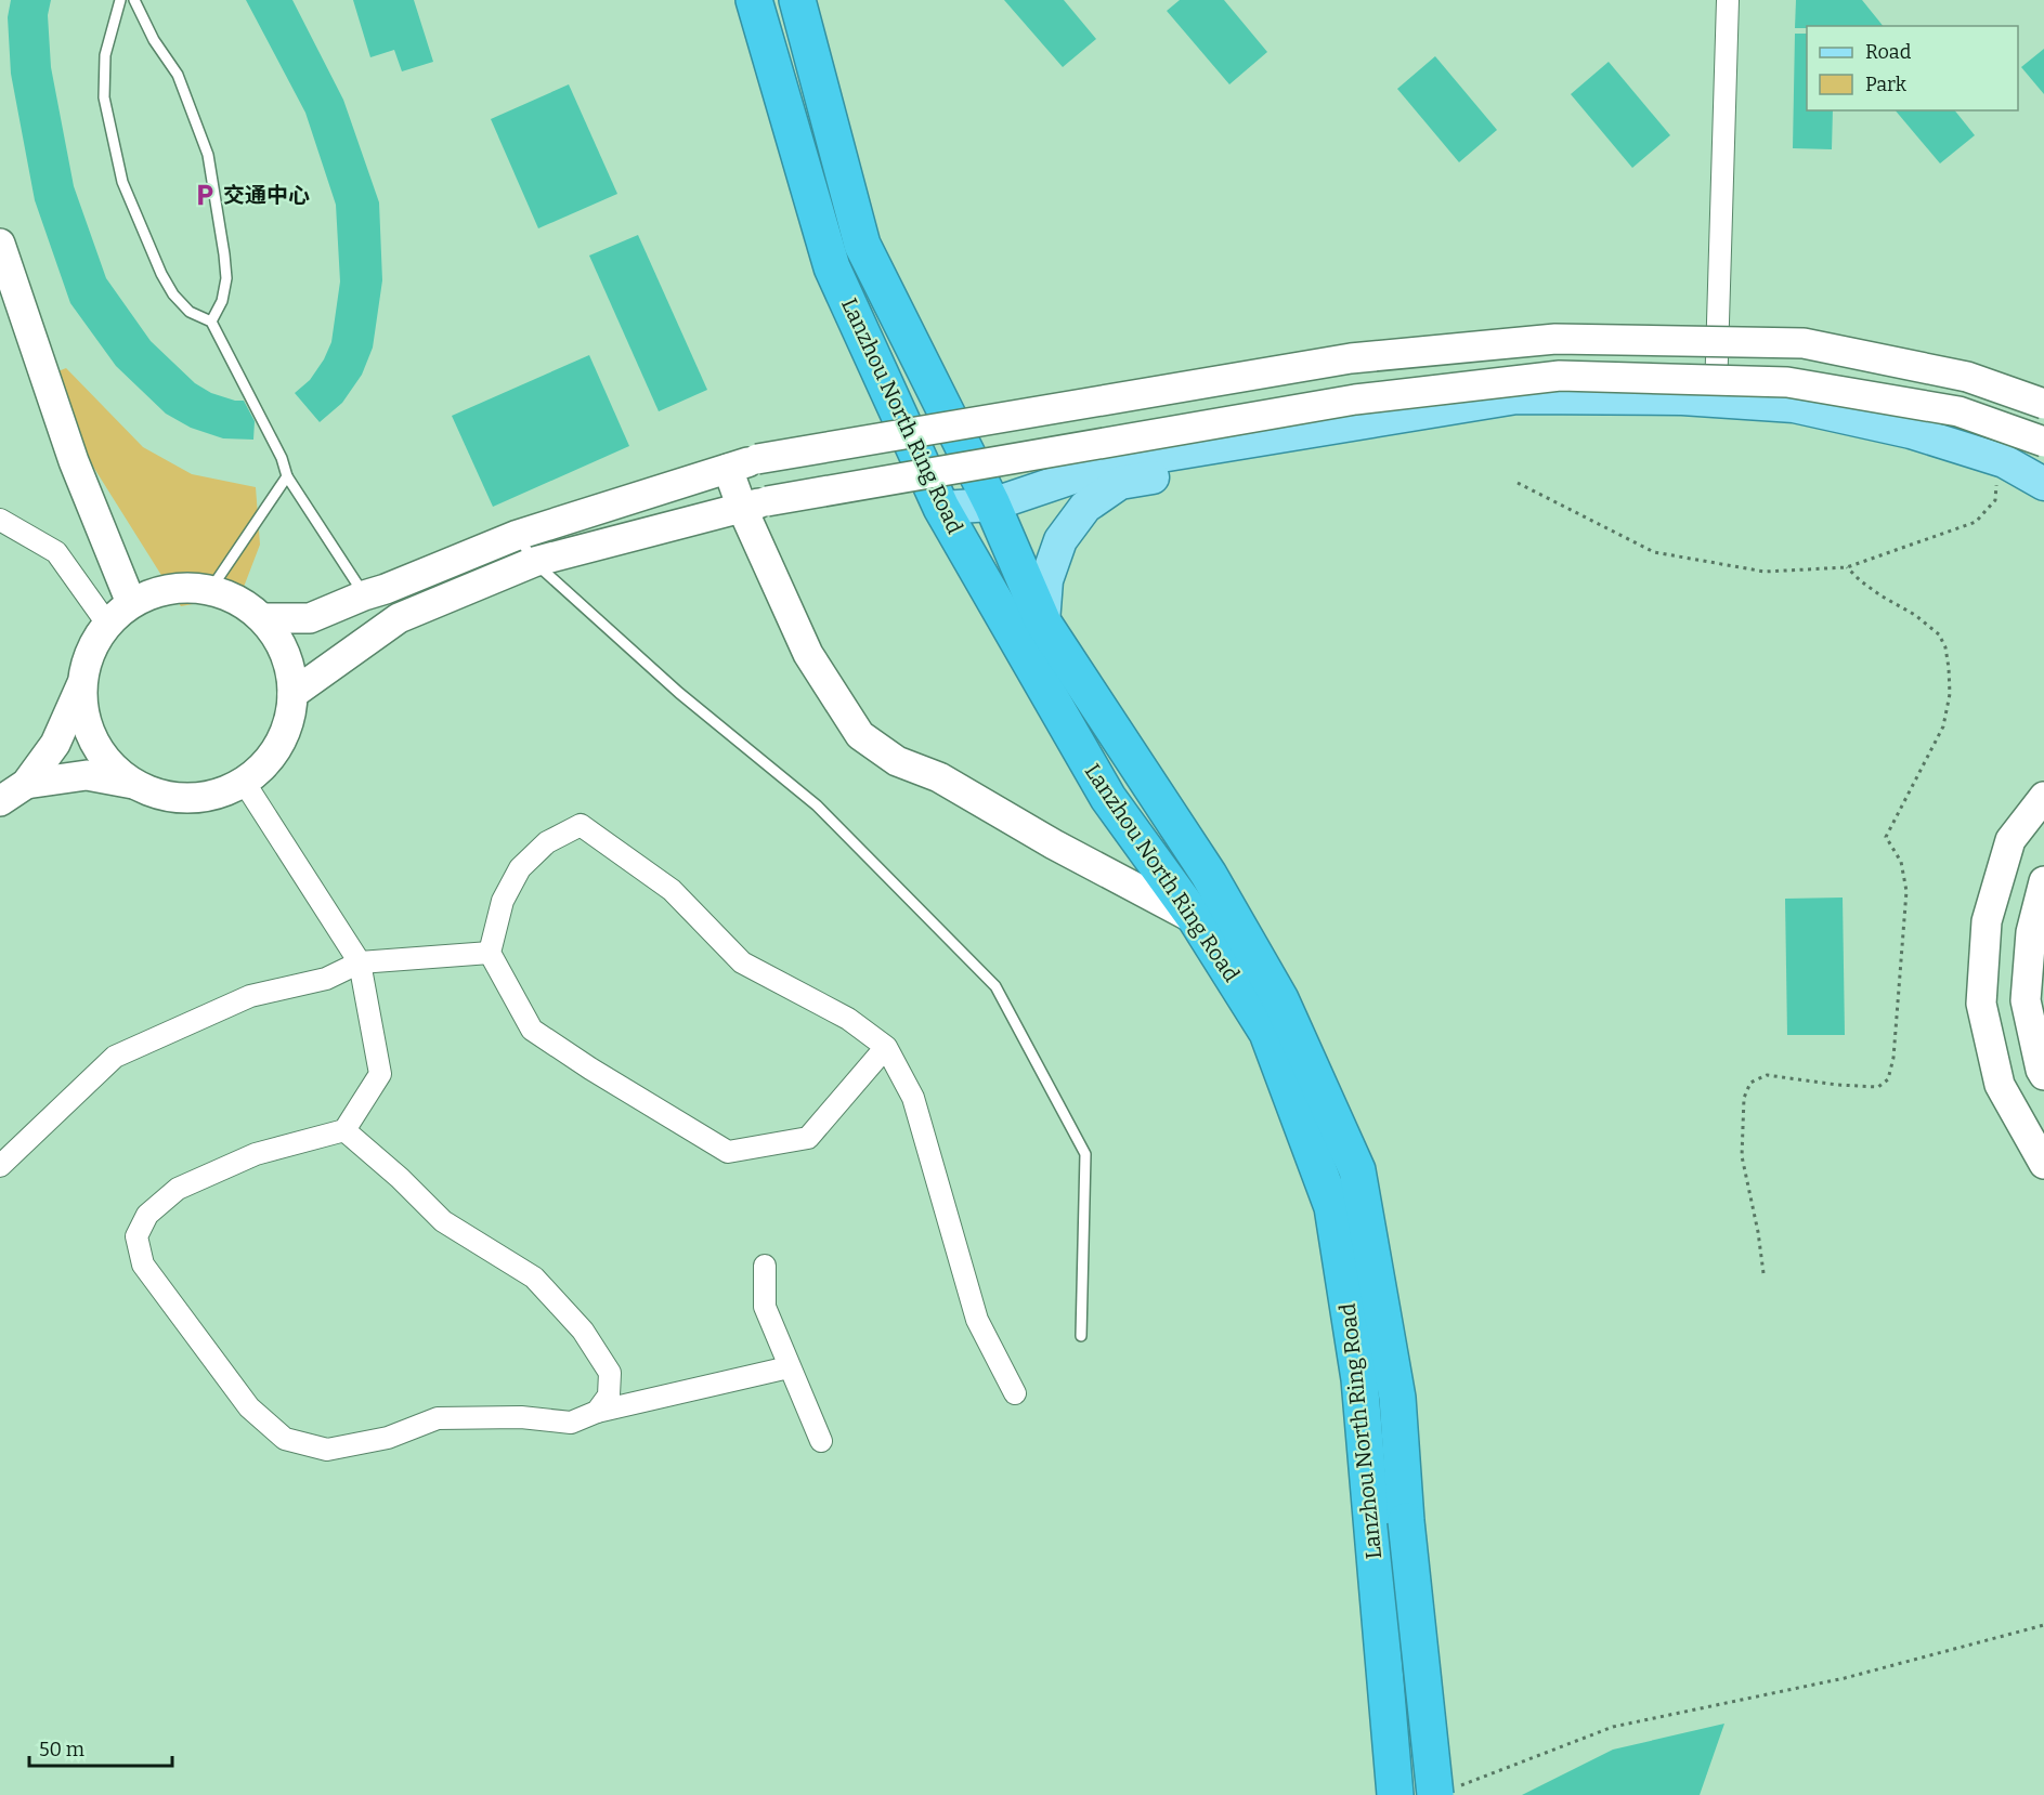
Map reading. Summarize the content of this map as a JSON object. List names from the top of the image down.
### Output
{
  "streets": {
    "highway": ["Lanzhou North Ring Road"]
  },
  "places": {
    "parking": ["交通中心"]
  },
  "legend": ["Road", "Park"],
  "scale_bar": "50 m"
}
